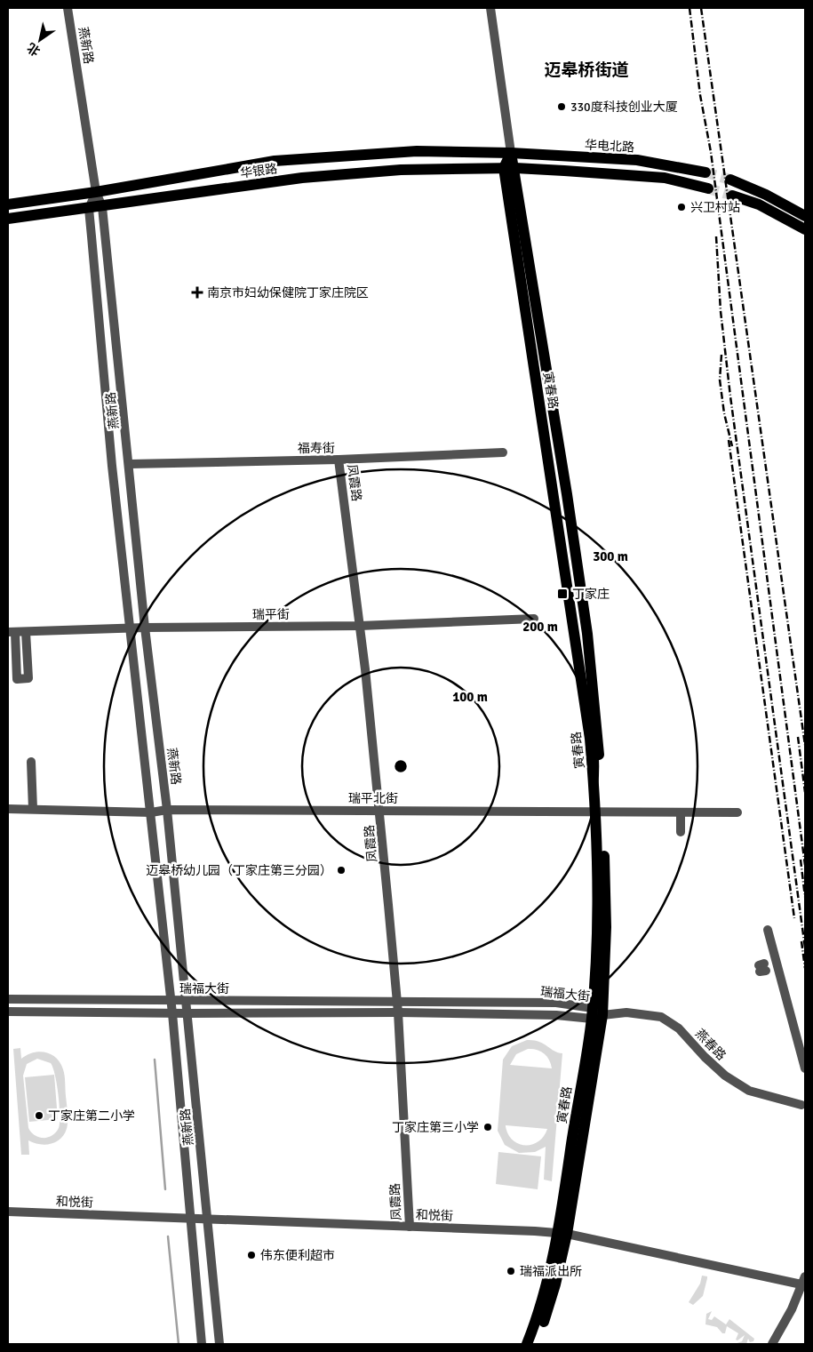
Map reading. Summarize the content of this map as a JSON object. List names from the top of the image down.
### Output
{
  "streets": {
    "main road": ["华电北路", "华银路", "寅春路"],
    "street": [
      "燕新路",
      "福寿街",
      "凤霞路",
      "瑞平街",
      "瑞平北街",
      "瑞福大街",
      "燕春路",
      "和悦街"
    ]
  },
  "crossings": [
    ["燕新路", "华银路"],
    ["燕新路", "福寿街"],
    ["燕新路", "瑞平街"],
    ["燕新路", "瑞平北街"],
    ["燕新路", "瑞福大街"],
    ["燕新路", "和悦街"],
    ["华电北路", "华银路"],
    ["华银路", "寅春路"],
    ["寅春路", "瑞平北街"],
    ["寅春路", "瑞福大街"],
    ["寅春路", "燕春路"],
    ["寅春路", "和悦街"],
    ["福寿街", "凤霞路"],
    ["凤霞路", "瑞平街"],
    ["凤霞路", "瑞平北街"],
    ["凤霞路", "瑞福大街"],
    ["凤霞路", "和悦街"],
    ["瑞福大街", "燕春路"]
  ],
  "districts": ["迈皋桥街道"],
  "places": {
    "other": [
      "330度科技创业大厦",
      "兴卫村站",
      "迈皋桥幼儿园（丁家庄第三分园）",
      "丁家庄第二小学",
      "丁家庄第三小学",
      "伟东便利超市",
      "瑞福派出所"
    ],
    "health": ["南京市妇幼保健院丁家庄院区"],
    "transit": ["丁家庄"]
  },
  "north": "bottom left",
  "rings": ["300 m", "200 m", "100 m"]
}
